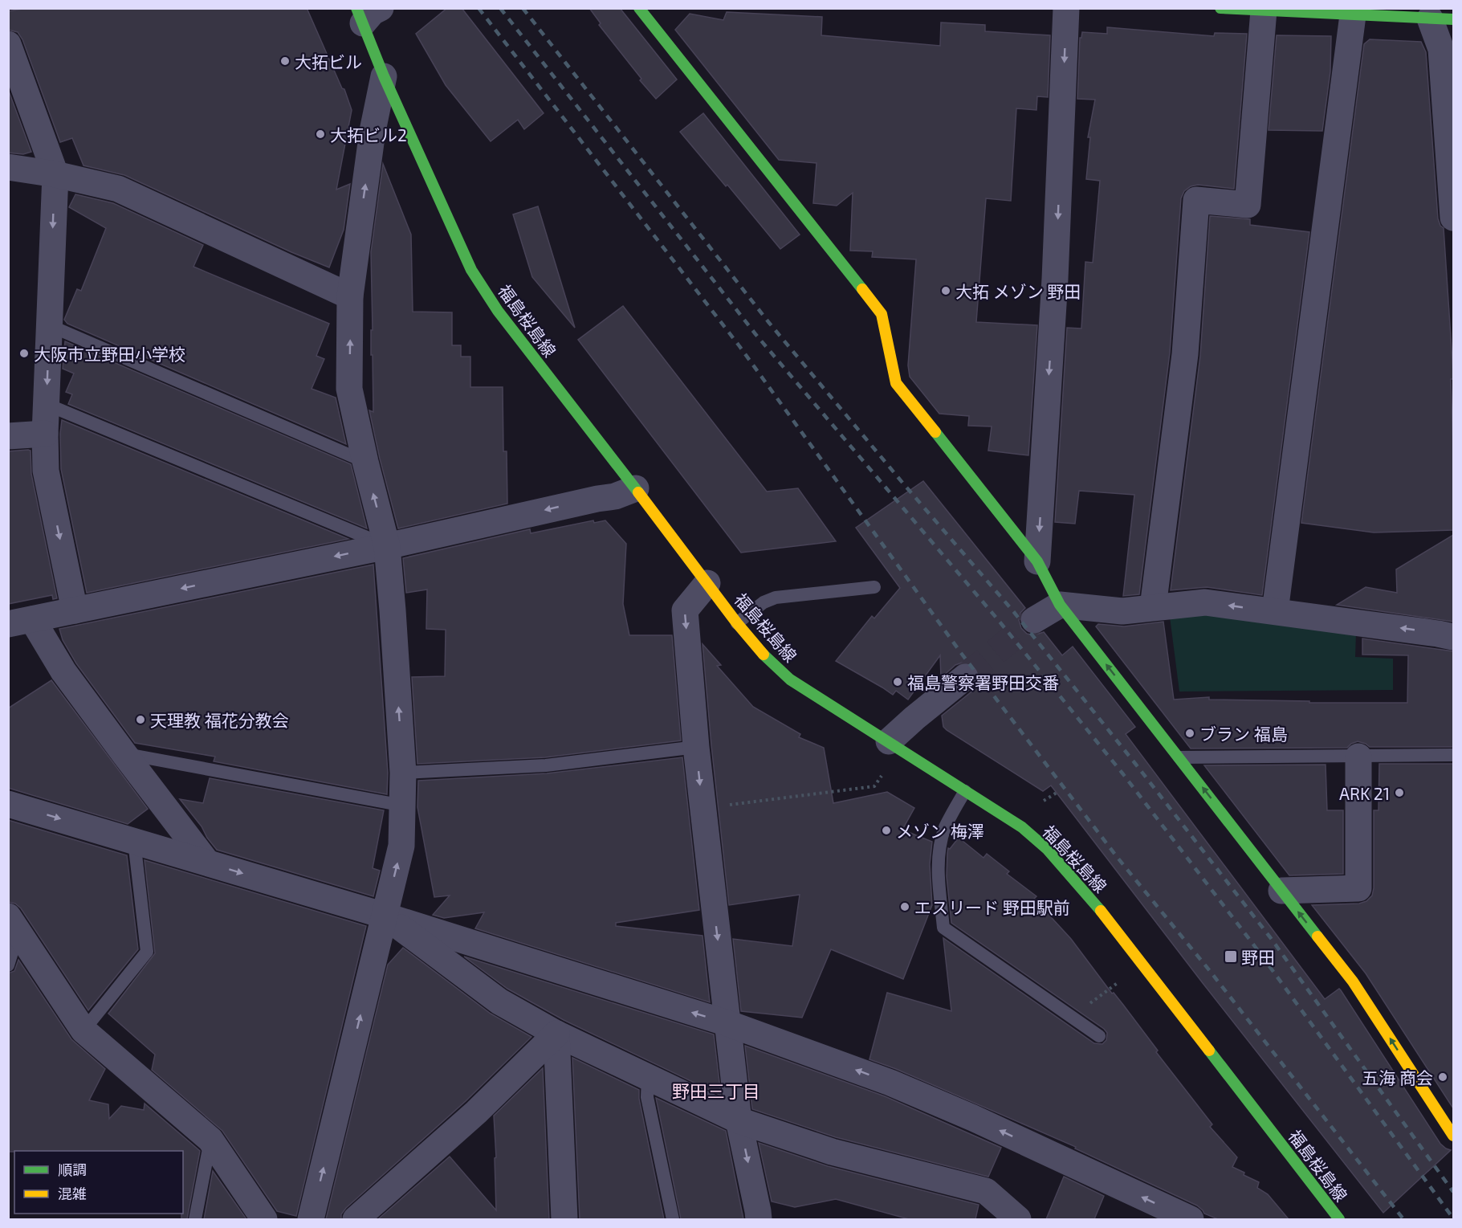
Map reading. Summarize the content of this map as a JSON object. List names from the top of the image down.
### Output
{
  "streets": {
    "street": ["福島桜島線"]
  },
  "districts": ["野田三丁目"],
  "places": {
    "other": [
      "大拓ビル",
      "大拓ビル2",
      "大拓 メゾン 野田",
      "大阪市立野田小学校",
      "福島警察署野田交番",
      "天理教 福花分教会",
      "ブラン 福島",
      "ARK 21",
      "メゾン 梅澤",
      "エスリード 野田駅前",
      "五海 商会"
    ],
    "transit": ["野田"]
  },
  "legend": ["順調", "混雑"]
}
